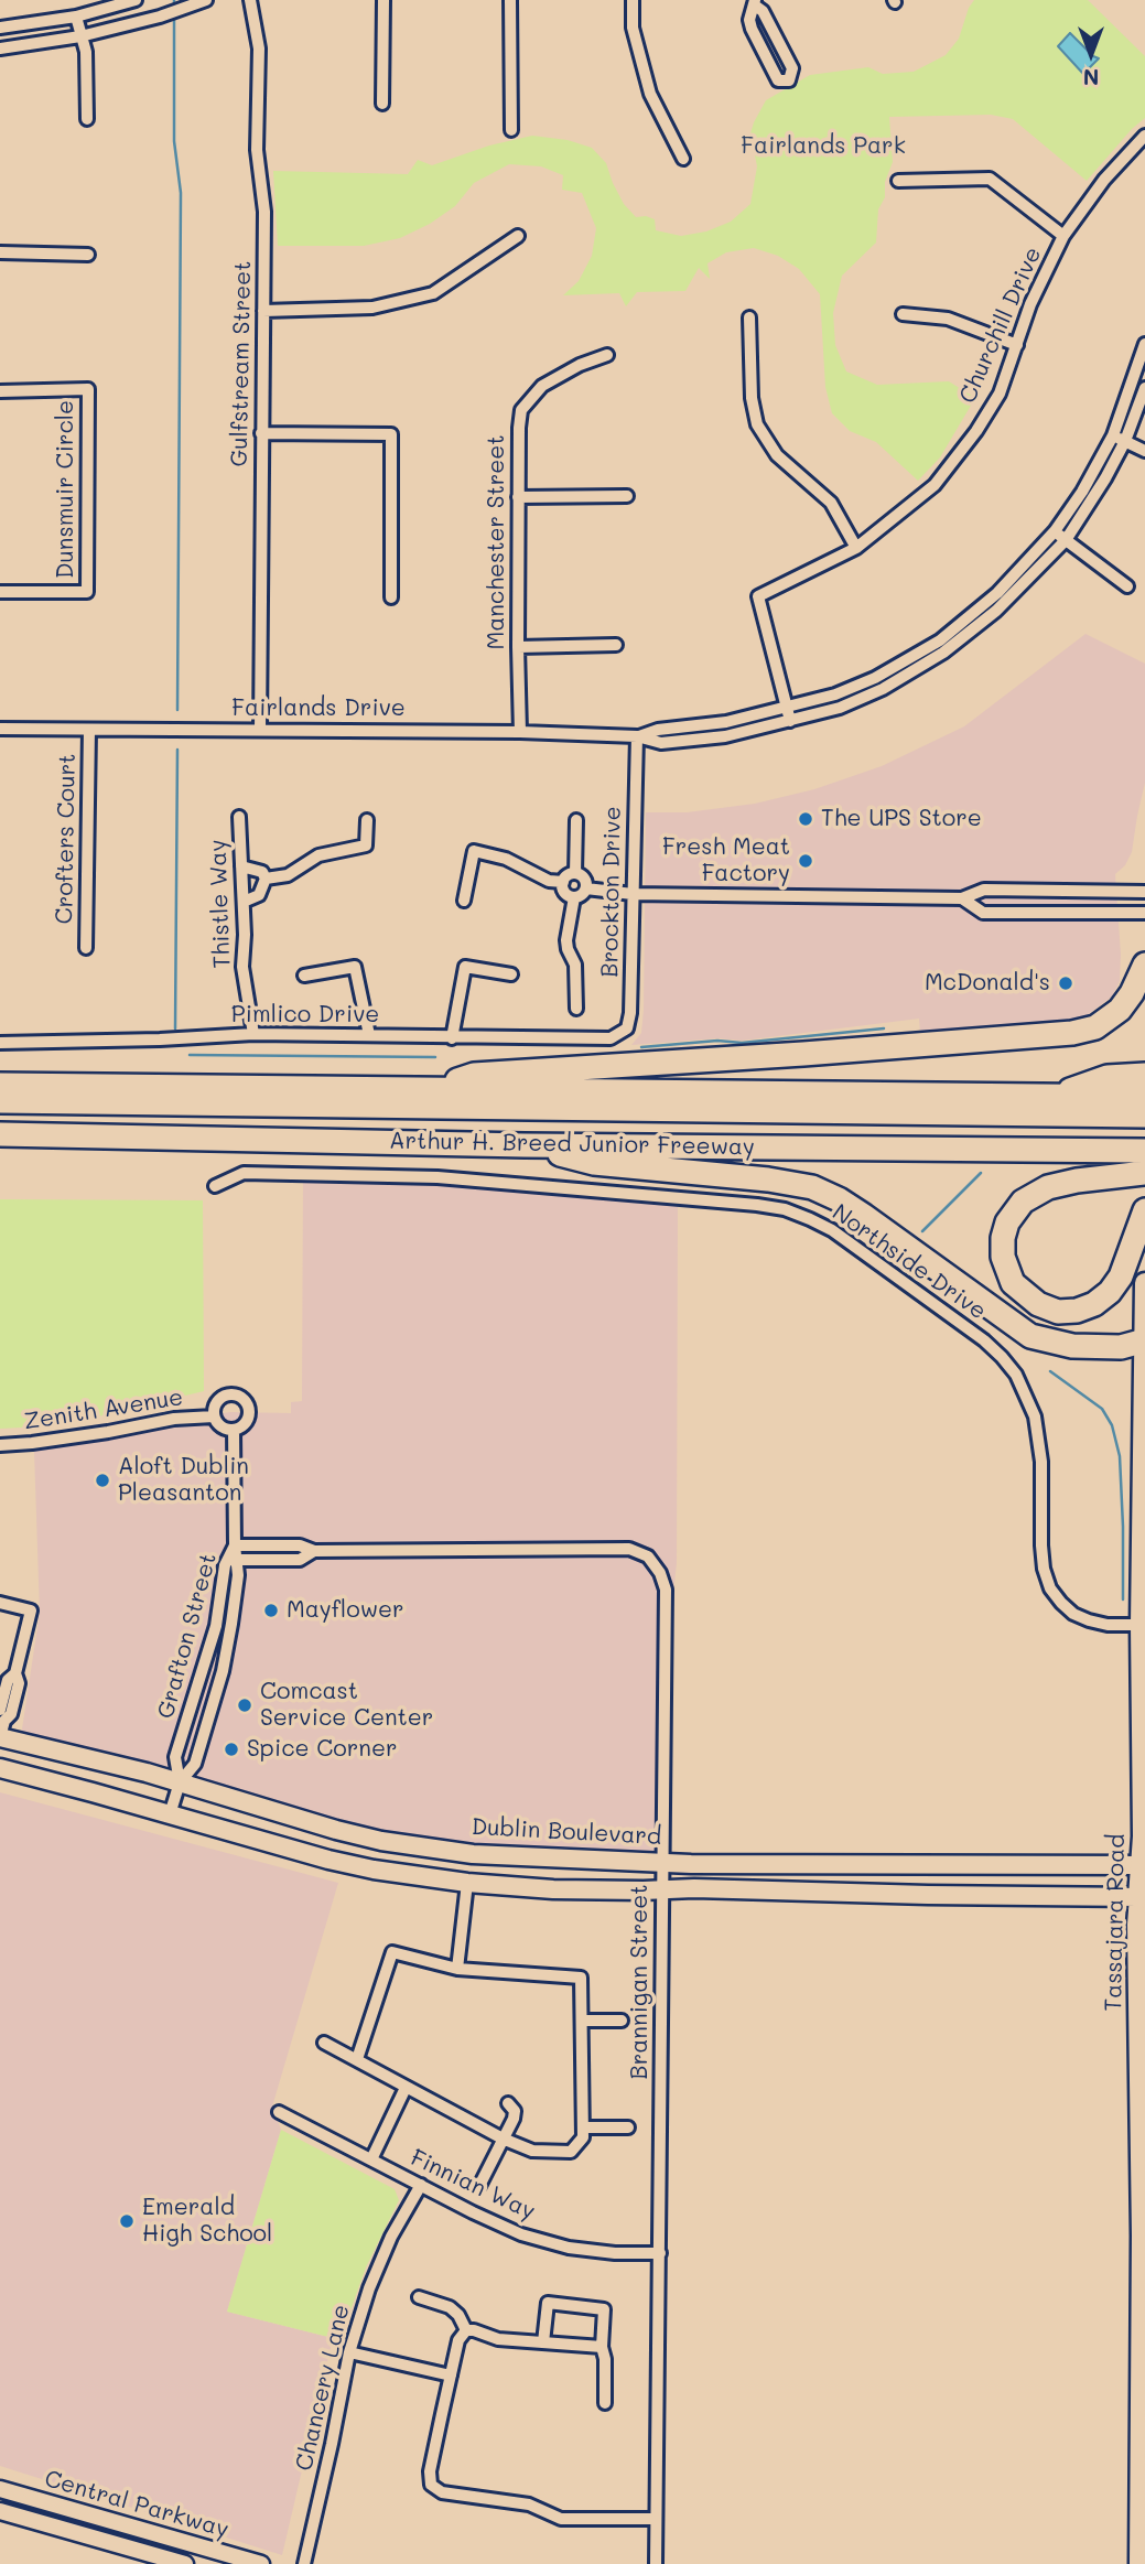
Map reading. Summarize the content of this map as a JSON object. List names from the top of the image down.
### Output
{
  "streets": {
    "highway": ["Arthur H. Breed Junior Freeway"],
    "main road": ["Dublin Boulevard", "Tassajara Road"],
    "street": [
      "Churchill Drive",
      "Gulfstream Street",
      "Dunsmuir Circle",
      "Manchester Street",
      "Fairlands Drive",
      "Crofters Court",
      "Brockton Drive",
      "Thistle Way",
      "Pimlico Drive",
      "Northside Drive",
      "Zenith Avenue",
      "Grafton Street",
      "Brannigan Street",
      "Finnian Way",
      "Chancery Lane",
      "Central Parkway"
    ]
  },
  "crossings": [
    ["Churchill Drive", "Fairlands Drive"],
    ["Gulfstream Street", "Fairlands Drive"],
    ["Manchester Street", "Fairlands Drive"],
    ["Fairlands Drive", "Crofters Court"],
    ["Fairlands Drive", "Brockton Drive"],
    ["Brockton Drive", "Pimlico Drive"],
    ["Thistle Way", "Pimlico Drive"],
    ["Northside Drive", "Tassajara Road"],
    ["Zenith Avenue", "Grafton Street"],
    ["Grafton Street", "Dublin Boulevard"],
    ["Grafton Street", "Brannigan Street"],
    ["Dublin Boulevard", "Tassajara Road"],
    ["Dublin Boulevard", "Brannigan Street"],
    ["Brannigan Street", "Finnian Way"],
    ["Finnian Way", "Chancery Lane"]
  ],
  "parks": ["Fairlands Park"],
  "places": [
    "The UPS Store",
    "Fresh Meat Factory",
    "McDonald's",
    "Aloft Dublin Pleasanton",
    "Mayflower",
    "Comcast Service Center",
    "Spice Corner",
    "Emerald High School"
  ],
  "north": "bottom"
}
